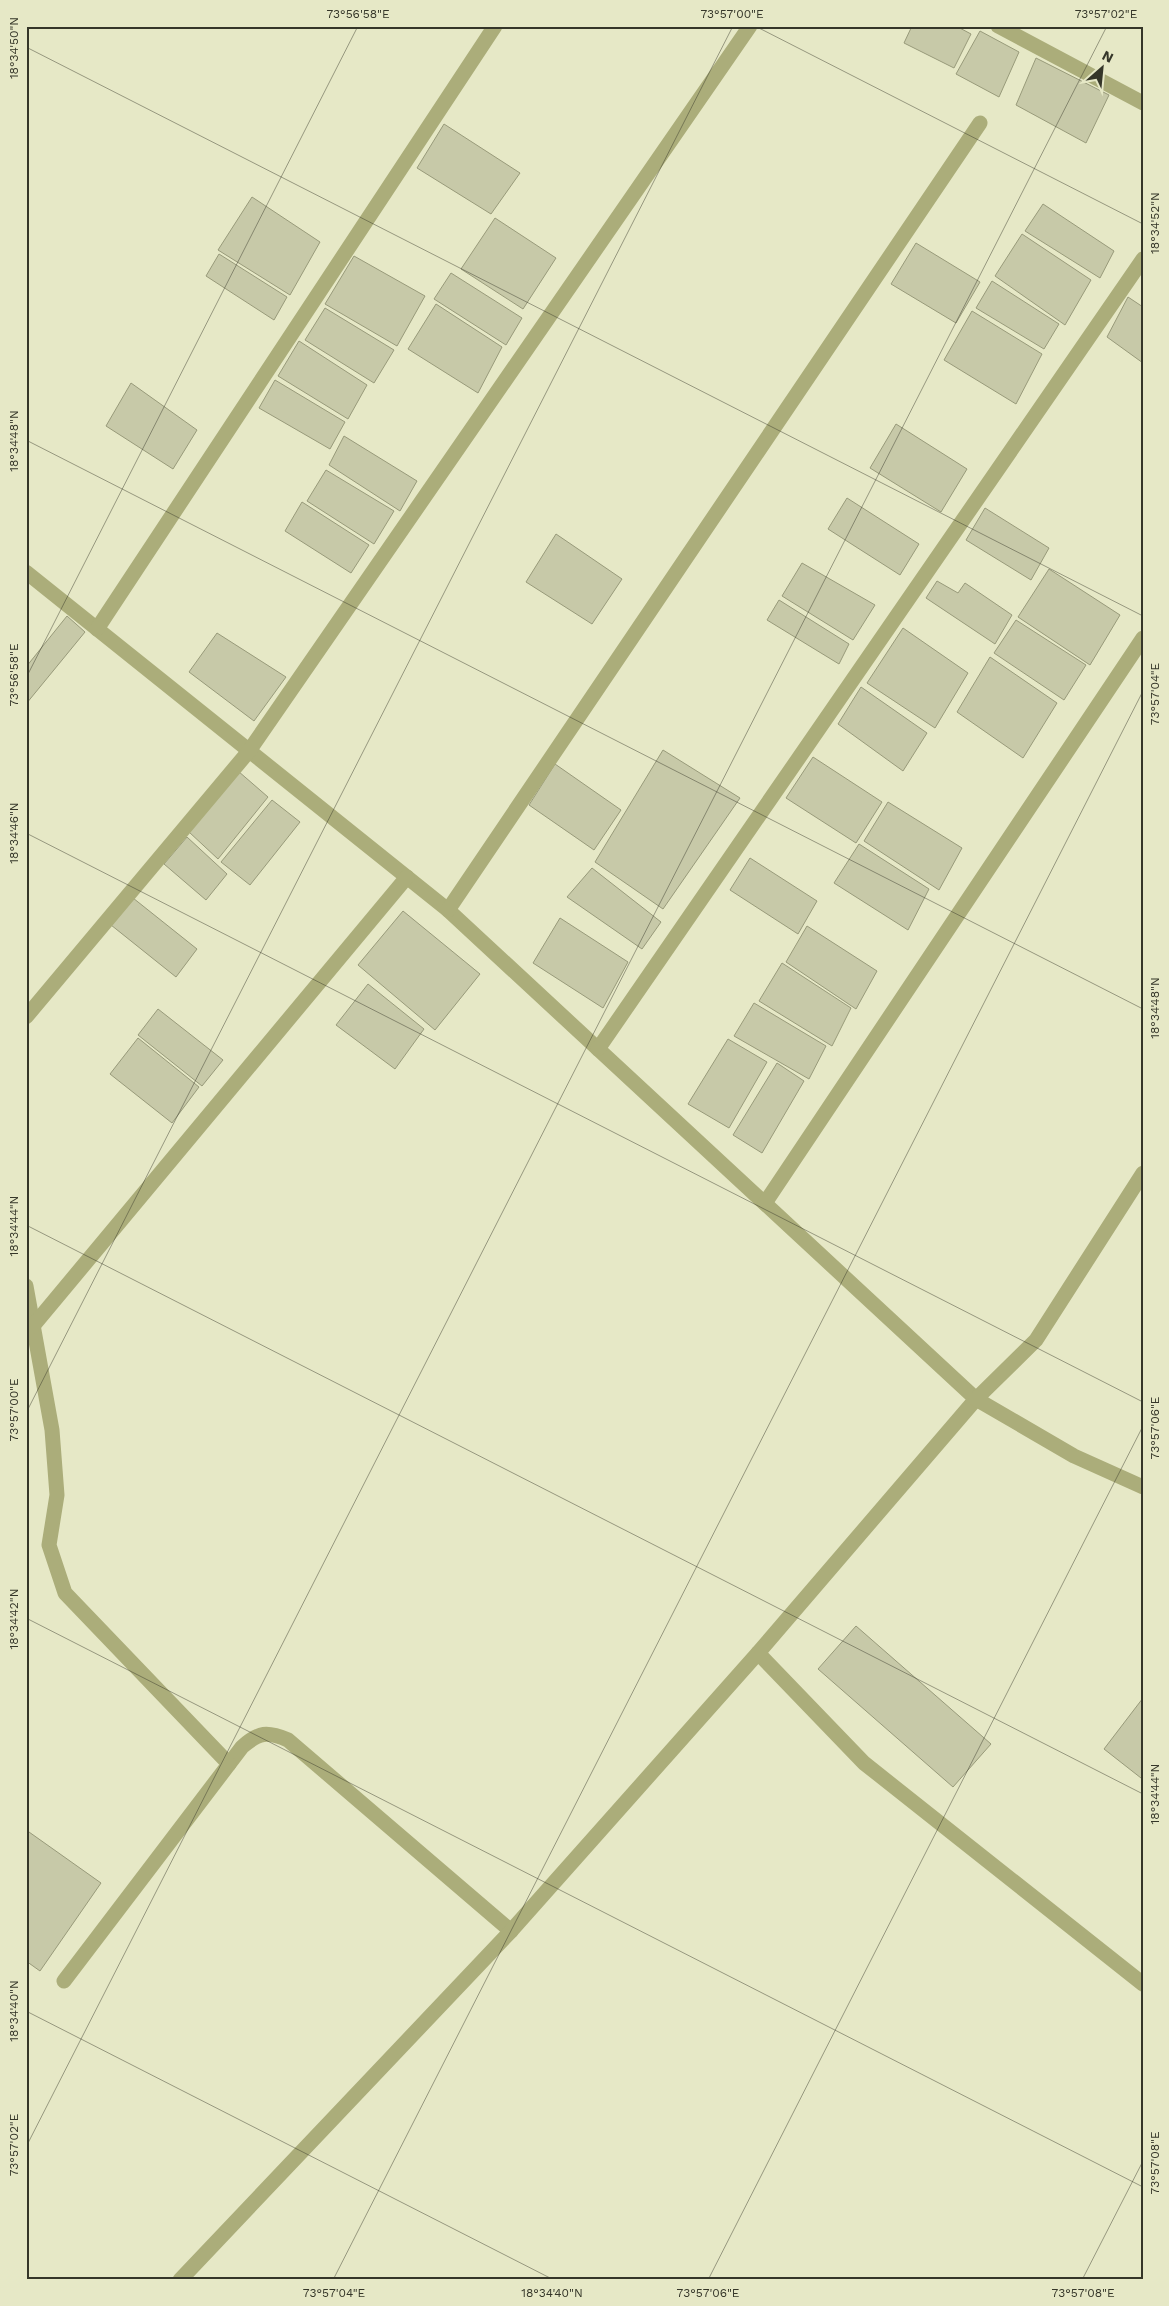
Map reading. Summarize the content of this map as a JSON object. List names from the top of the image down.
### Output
{
  "north": "top right",
  "coordinates": [
    "73°56'58\"E",
    "73°57'00\"E",
    "73°57'02\"E",
    "18°34'50\"N",
    "18°34'52\"N",
    "18°34'48\"N",
    "73°57'04\"E",
    "18°34'46\"N",
    "18°34'44\"N",
    "73°57'06\"E",
    "18°34'42\"N",
    "18°34'40\"N",
    "73°57'08\"E"
  ]
}
